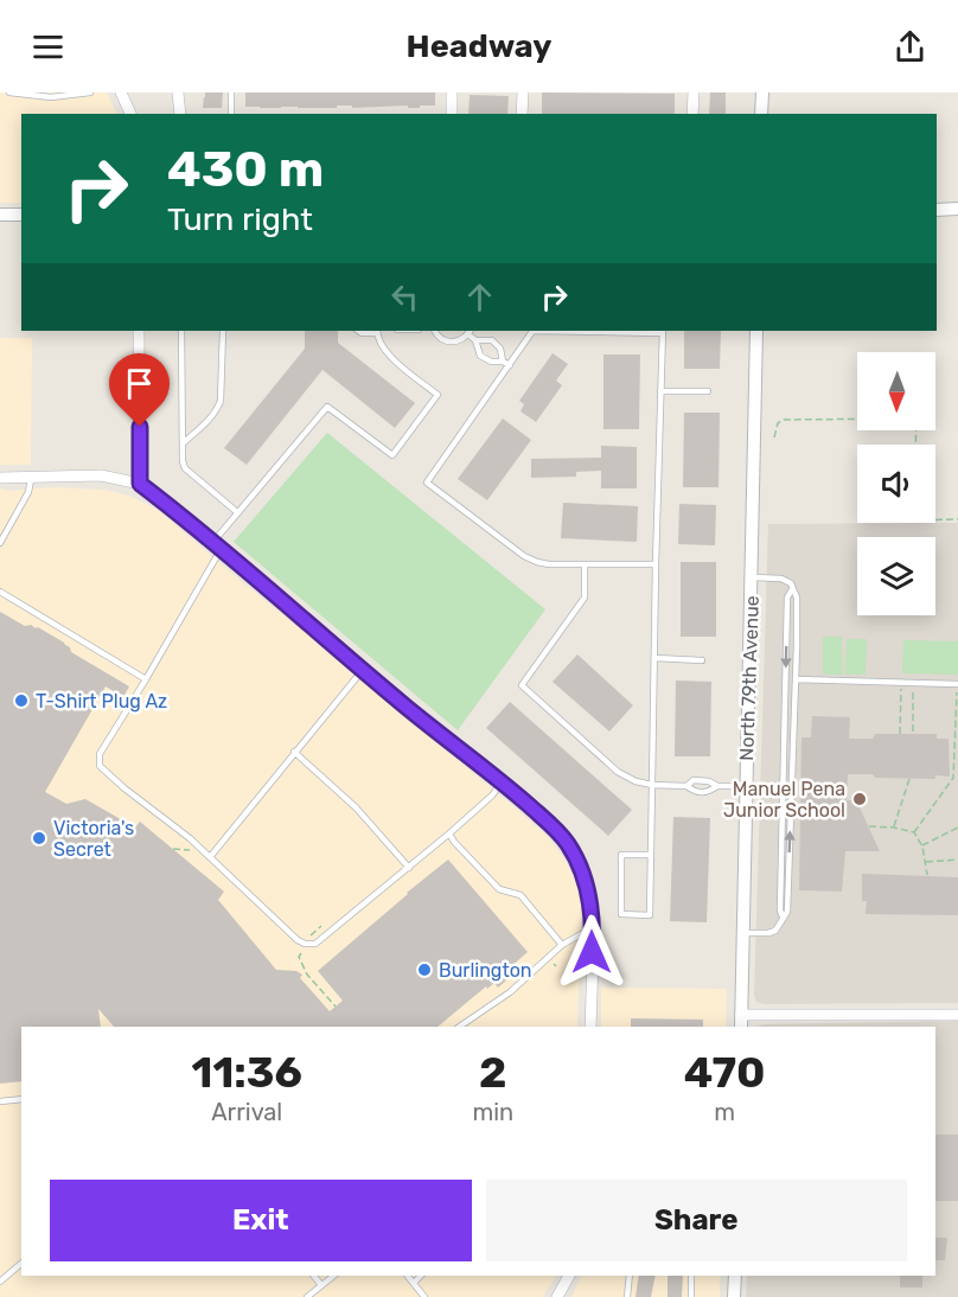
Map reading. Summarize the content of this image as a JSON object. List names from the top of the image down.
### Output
{
  "streets": {
    "street": ["North 79th Avenue"]
  },
  "places": [
    "T-Shirt Plug Az",
    "Manuel Pena Junior School",
    "Victoria's Secret",
    "Burlington"
  ],
  "north": "bottom",
  "page": {
    "header": "Headway",
    "turn": ["430 m", "Turn right"],
    "eta": [
      "11:36",
      "Arrival",
      "2",
      "min",
      "470",
      "m"
    ],
    "buttons": ["Exit", "Share"]
  }
}
